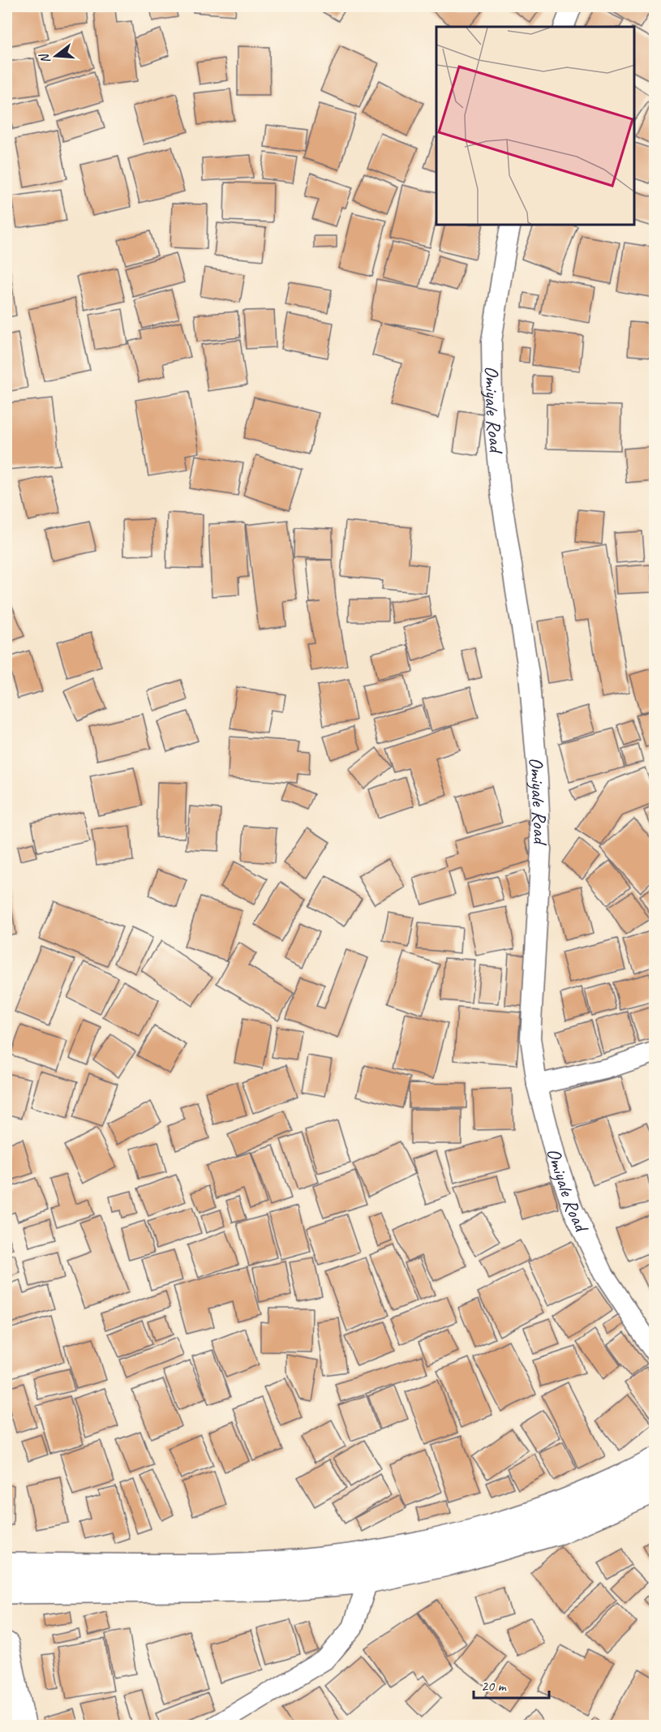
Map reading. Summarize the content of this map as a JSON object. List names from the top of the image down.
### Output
{
  "streets": {
    "street": ["Omiyale Road"]
  },
  "scale_bar": "20 m",
  "north": "left"
}
